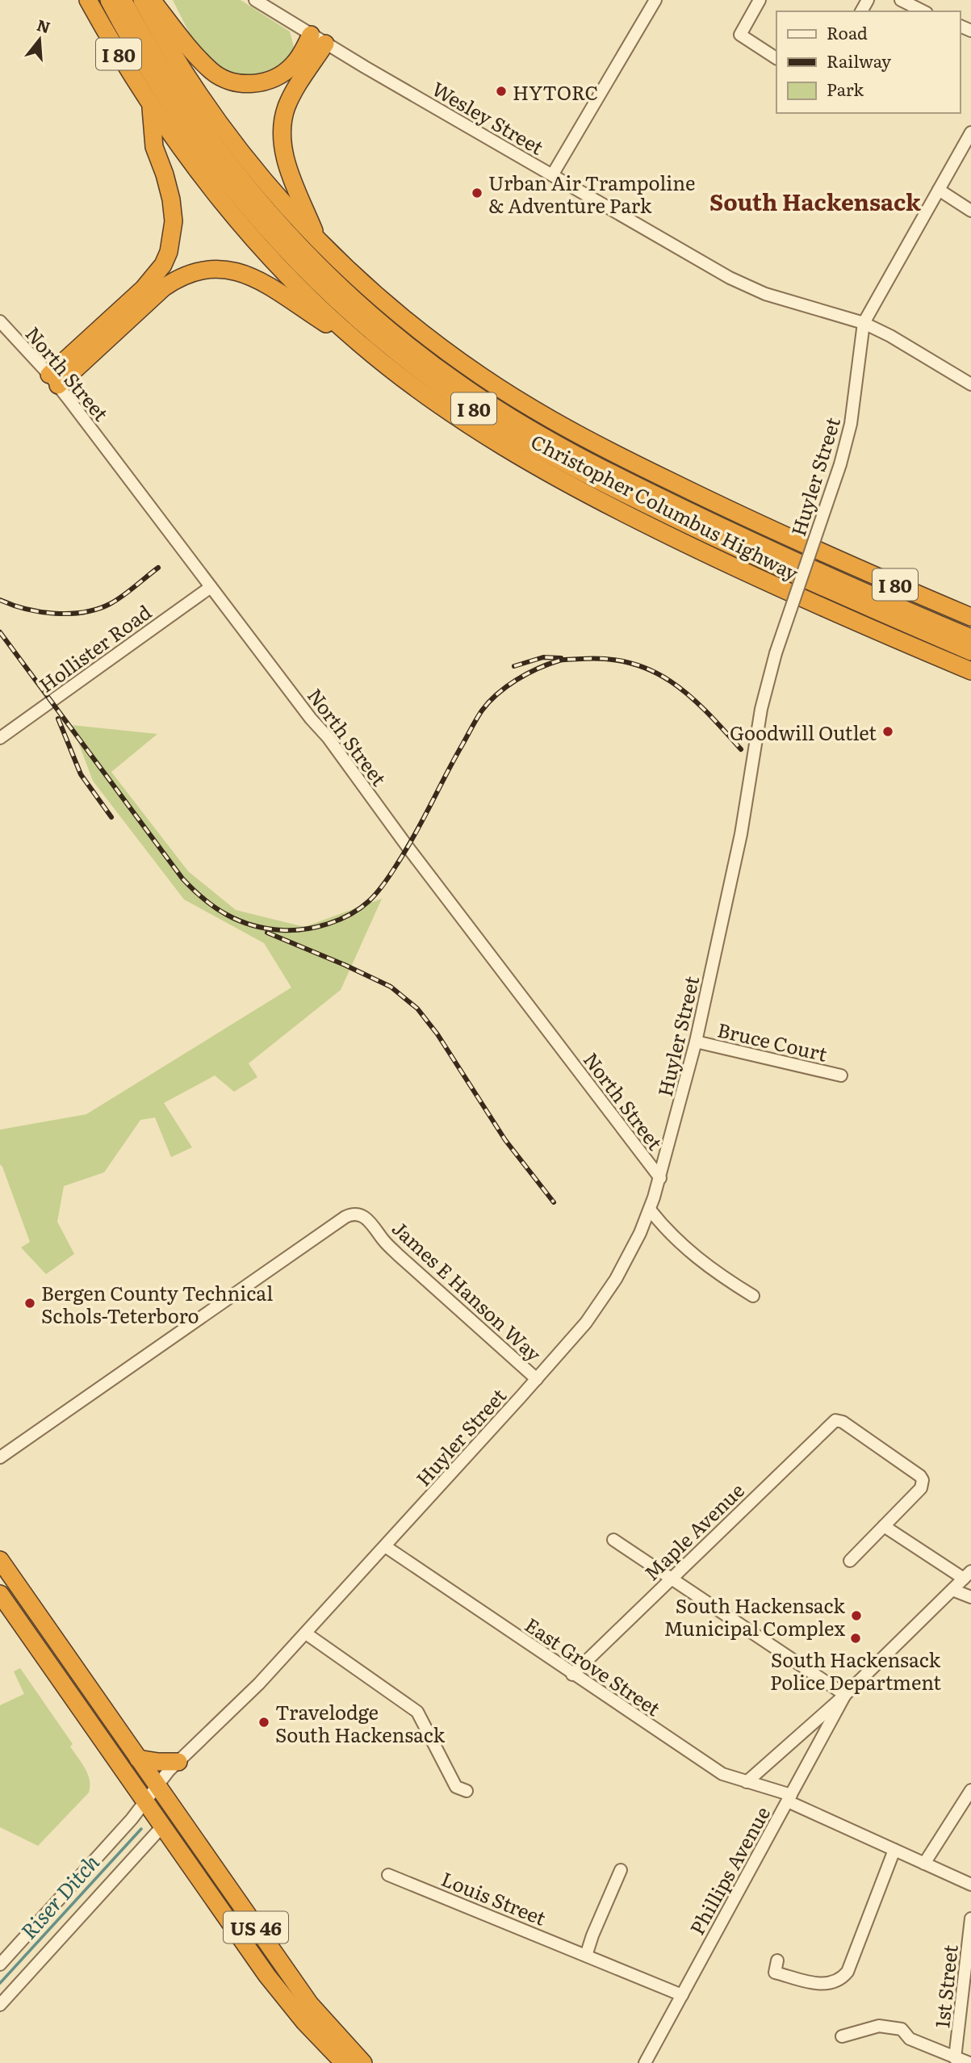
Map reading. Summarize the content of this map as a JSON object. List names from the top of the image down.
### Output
{
  "streets": {
    "highway": ["I 80", "Christopher Columbus Highway", "US 46"],
    "street": [
      "Wesley Street",
      "North Street",
      "Huyler Street",
      "Hollister Road",
      "Bruce Court",
      "James E Hanson Way",
      "Maple Avenue",
      "East Grove Street",
      "Phillips Avenue",
      "Louis Street",
      "1st Street"
    ]
  },
  "crossings": [
    ["Wesley Street", "Huyler Street"],
    ["North Street", "Huyler Street"],
    ["North Street", "Hollister Road"],
    ["Huyler Street", "Bruce Court"],
    ["Huyler Street", "James E Hanson Way"],
    ["Huyler Street", "East Grove Street"],
    ["Huyler Street", "US 46"],
    ["Maple Avenue", "East Grove Street"],
    ["East Grove Street", "Phillips Avenue"],
    ["Phillips Avenue", "Louis Street"]
  ],
  "districts": ["South Hackensack"],
  "water": ["Riser Ditch"],
  "places": [
    "HYTORC",
    "Urban Air Trampoline & Adventure Park",
    "Goodwill Outlet",
    "Bergen County Technical Schols-Teterboro",
    "South Hackensack Municipal Complex",
    "South Hackensack Police Department",
    "Travelodge South Hackensack"
  ],
  "legend": ["Road", "Railway", "Park"],
  "north": "top"
}
